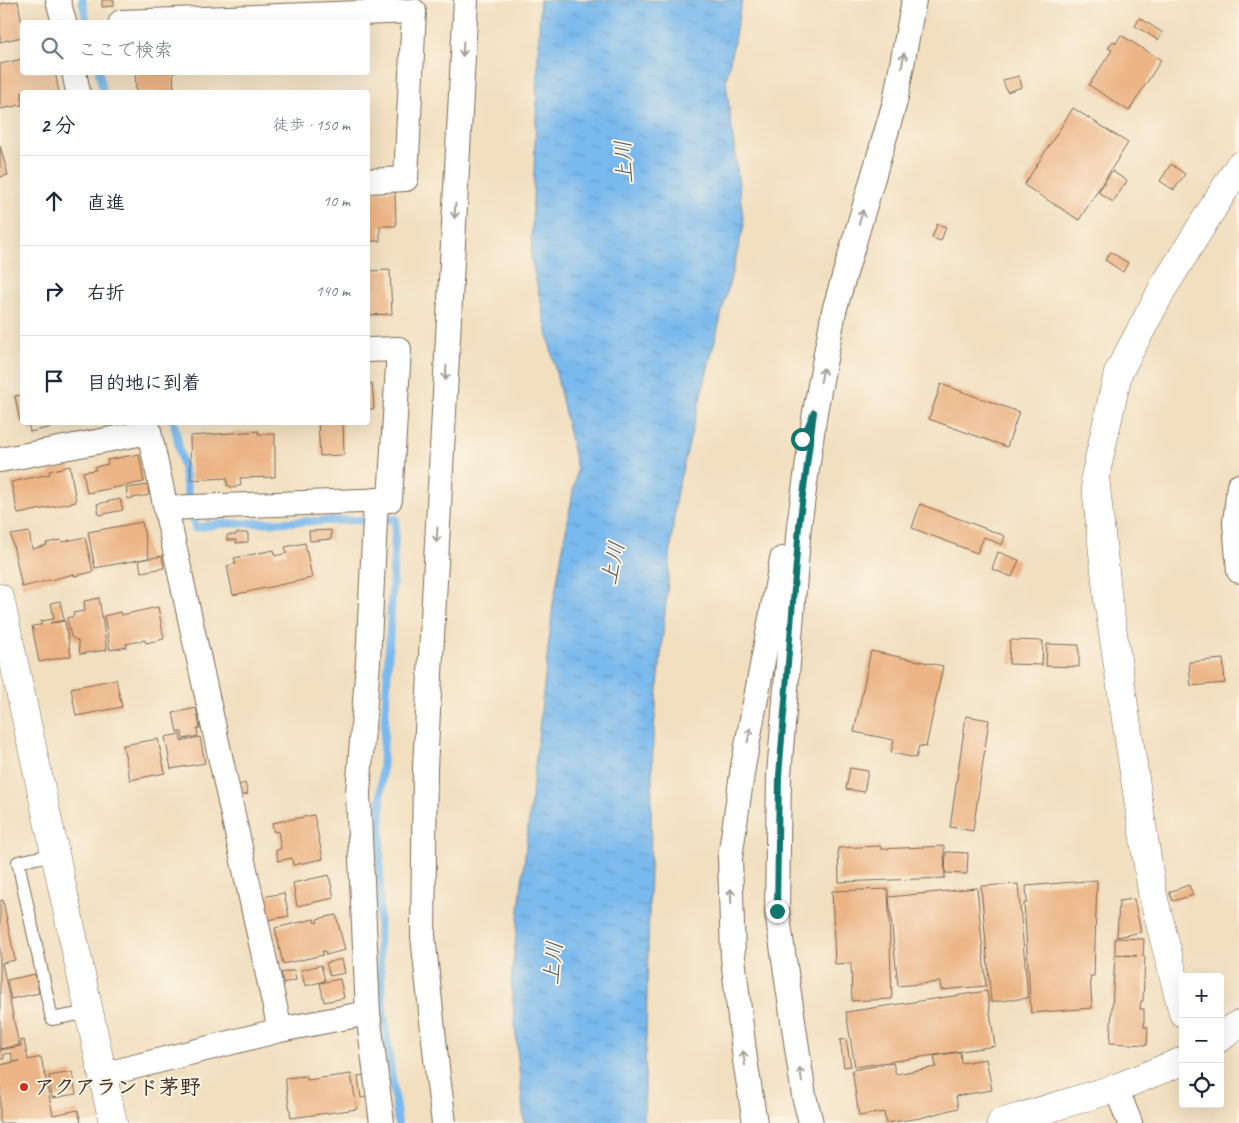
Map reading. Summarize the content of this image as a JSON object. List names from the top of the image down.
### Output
{
  "water": ["上川"],
  "places": ["アクアランド茅野"],
  "page": {
    "search": "ここで検索",
    "heading": ["2 分", "徒歩 · 150 m"],
    "list": [
      ["直進", "10 m"],
      ["右折", "140 m"],
      "目的地に到着"
    ],
    "map_buttons": ["+", "−"]
  }
}
